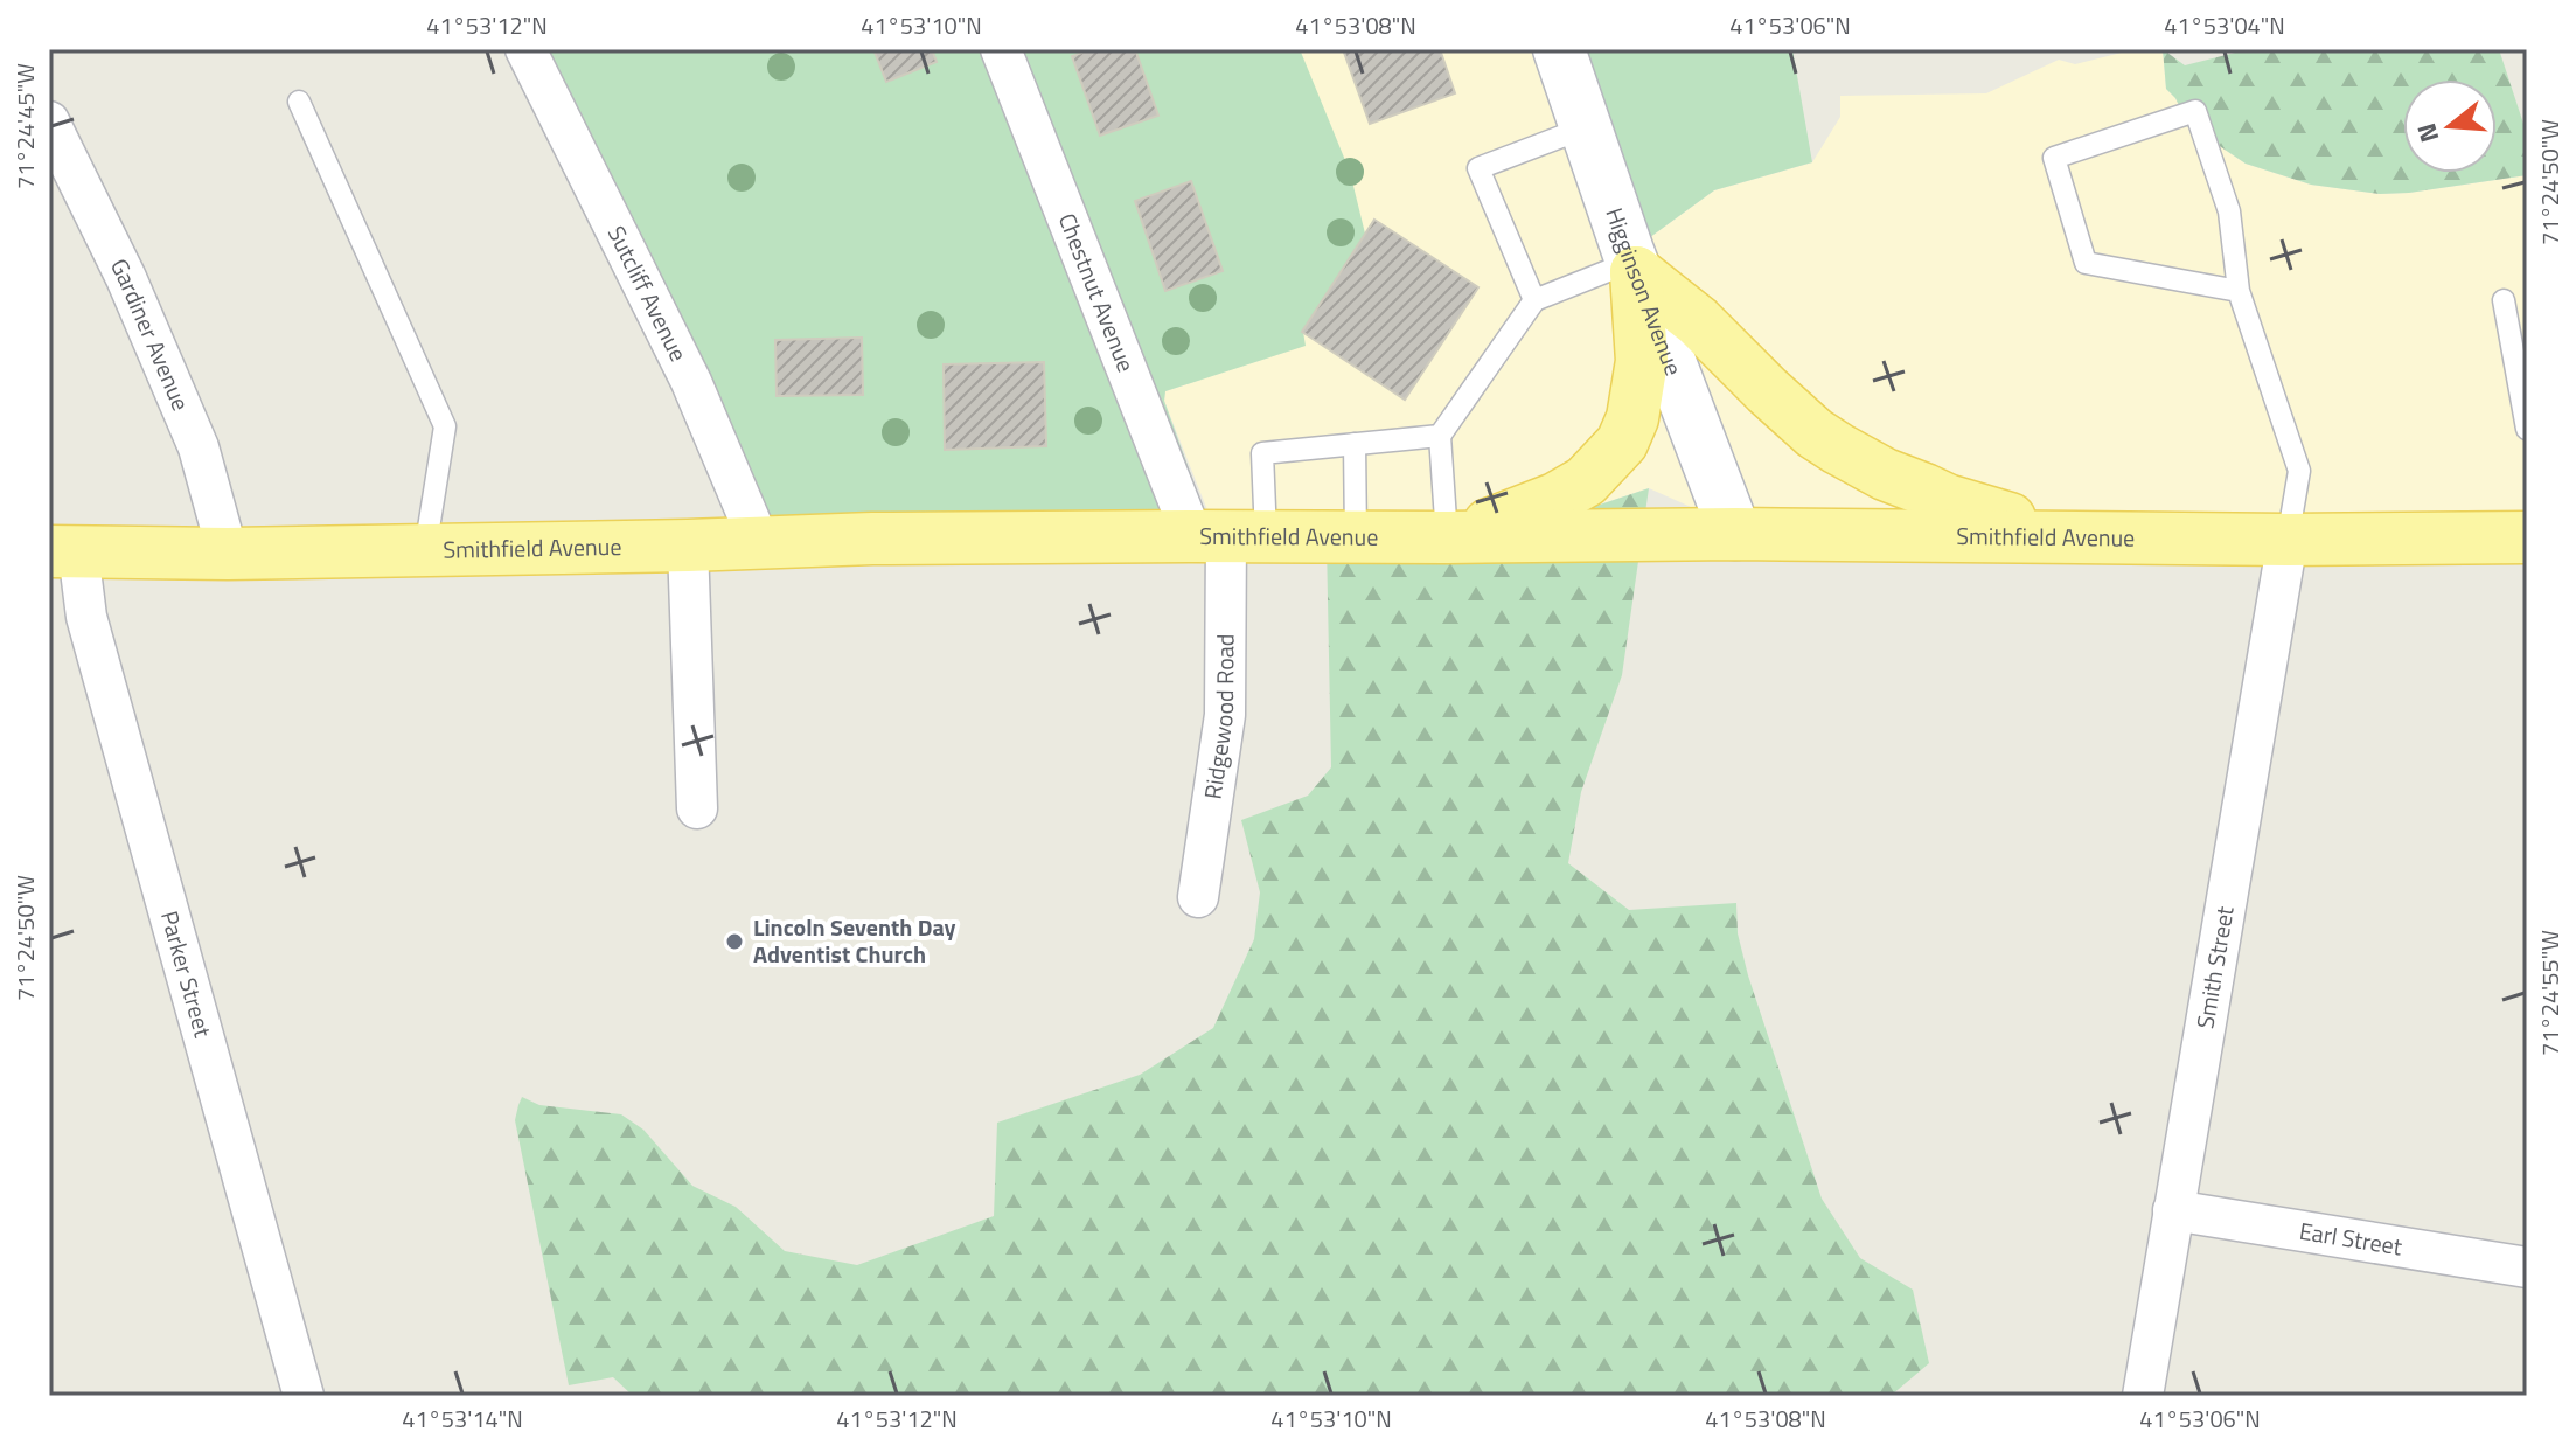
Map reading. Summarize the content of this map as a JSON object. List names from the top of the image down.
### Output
{
  "streets": {
    "main road": ["Smithfield Avenue"],
    "street": [
      "Chestnut Avenue",
      "Higginson Avenue",
      "Sutcliff Avenue",
      "Gardiner Avenue",
      "Ridgewood Road",
      "Smith Street",
      "Parker Street",
      "Earl Street"
    ]
  },
  "crossings": [
    ["Chestnut Avenue", "Smithfield Avenue"],
    ["Chestnut Avenue", "Ridgewood Road"],
    ["Higginson Avenue", "Smithfield Avenue"],
    ["Sutcliff Avenue", "Smithfield Avenue"],
    ["Gardiner Avenue", "Smithfield Avenue"],
    ["Smithfield Avenue", "Ridgewood Road"],
    ["Smithfield Avenue", "Smith Street"],
    ["Smithfield Avenue", "Parker Street"],
    ["Smith Street", "Earl Street"]
  ],
  "places": ["Lincoln Seventh Day Adventist Church"],
  "north": "left",
  "coordinates": [
    "41°53'12\"N",
    "41°53'10\"N",
    "41°53'08\"N",
    "41°53'06\"N",
    "41°53'04\"N",
    "71°24'45\"W",
    "71°24'50\"W",
    "71°24'55\"W",
    "41°53'14\"N"
  ]
}
